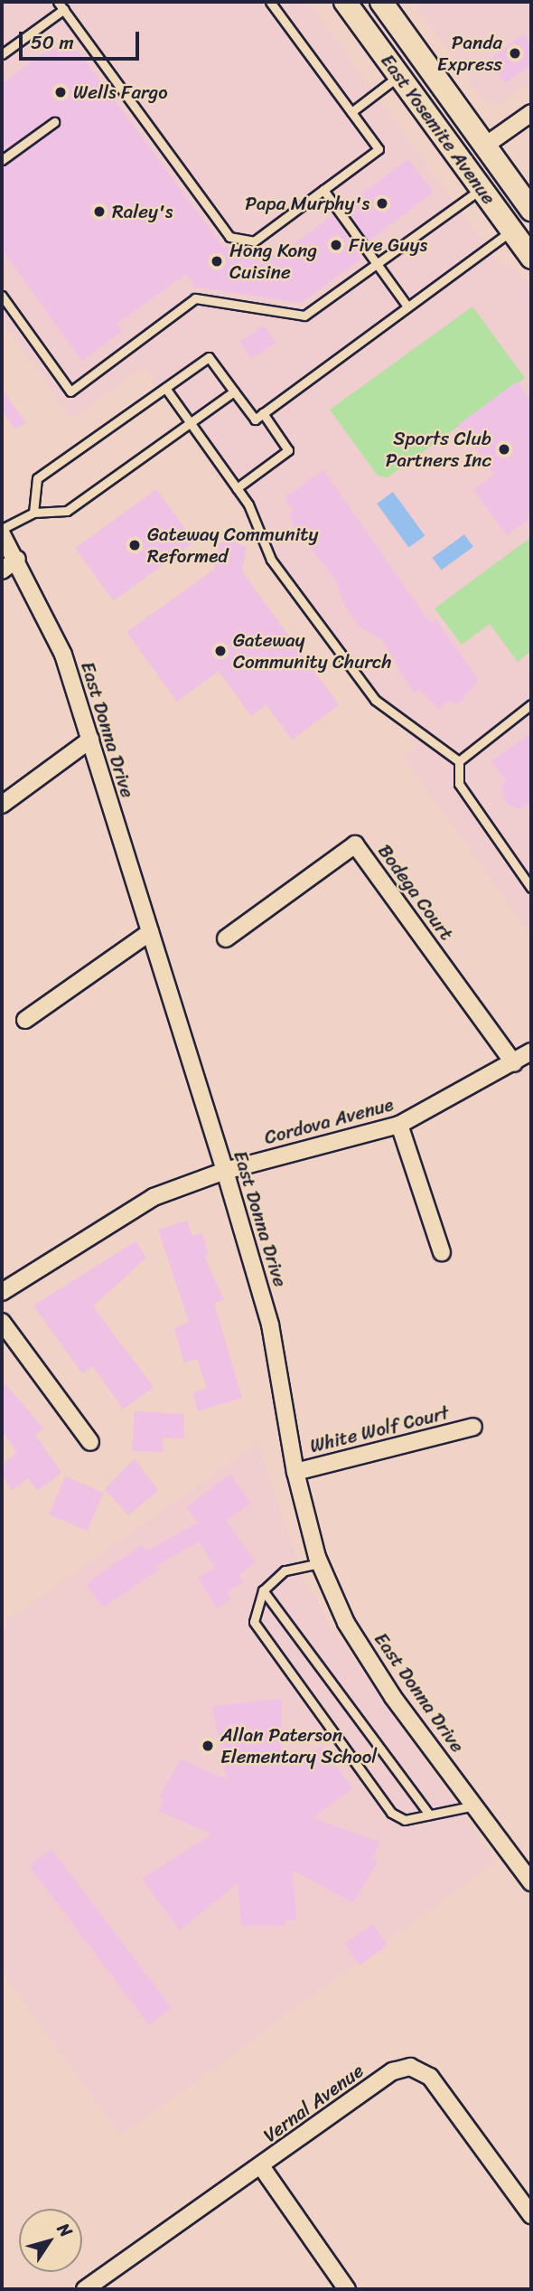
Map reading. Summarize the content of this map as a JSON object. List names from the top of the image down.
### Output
{
  "streets": {
    "main road": ["East Yosemite Avenue"],
    "street": [
      "East Donna Drive",
      "Bodega Court",
      "Cordova Avenue",
      "White Wolf Court",
      "Vernal Avenue"
    ]
  },
  "crossings": [
    ["East Donna Drive", "Cordova Avenue"],
    ["East Donna Drive", "White Wolf Court"],
    ["Bodega Court", "Cordova Avenue"]
  ],
  "places": [
    "Panda Express",
    "Wells Fargo",
    "Papa Murphy's",
    "Raley's",
    "Five Guys",
    "Hong Kong Cuisine",
    "Sports Club Partners Inc",
    "Gateway Community Reformed",
    "Gateway Community Church",
    "Allan Paterson Elementary School"
  ],
  "scale_bar": "50 m",
  "north": "top right"
}
